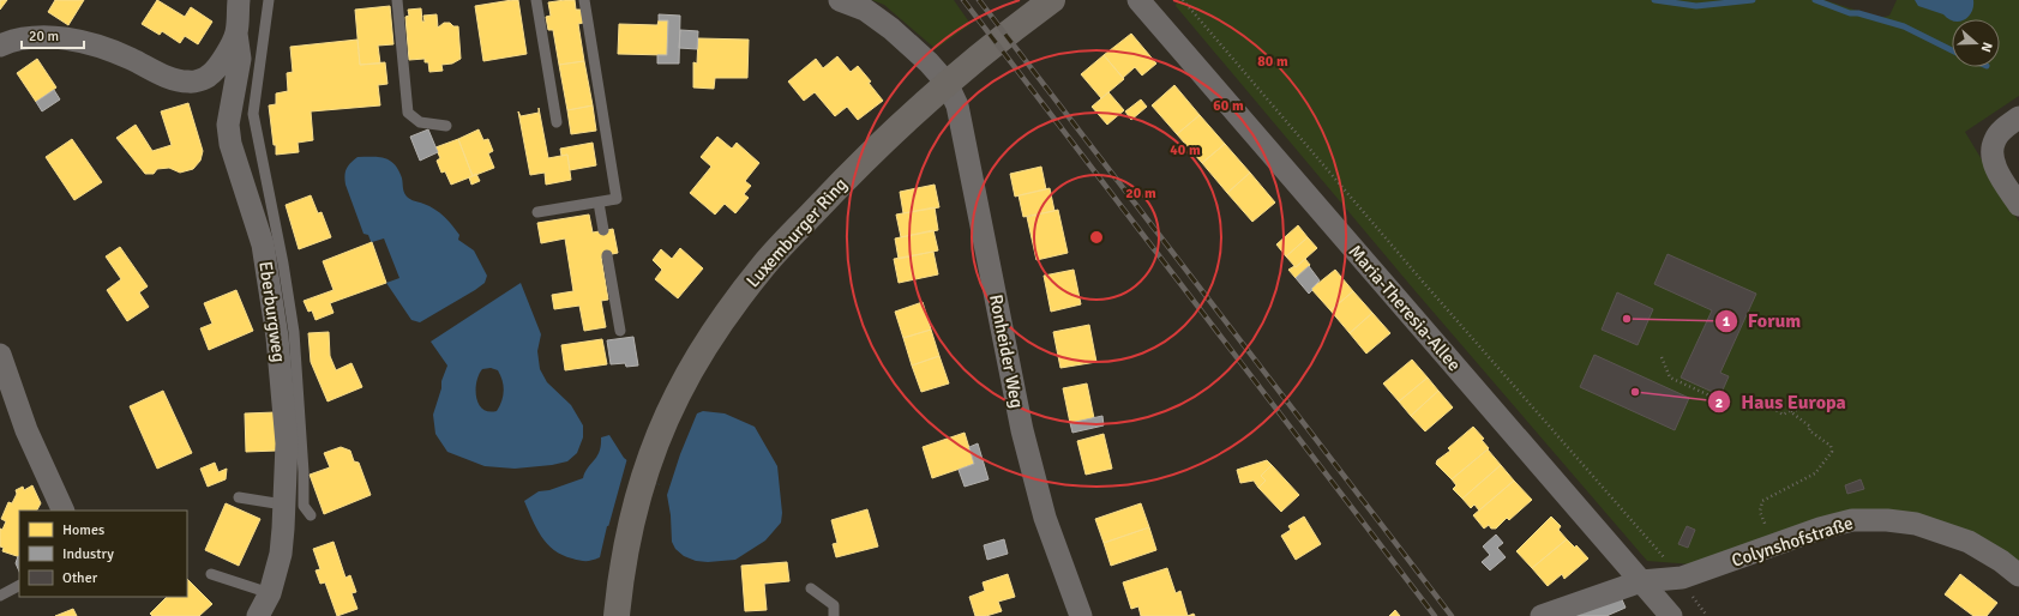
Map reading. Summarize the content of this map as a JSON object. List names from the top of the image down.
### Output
{
  "streets": {
    "main road": ["Luxemburger Ring"],
    "street": [
      "Maria-Theresia-Allee",
      "Eberburgweg",
      "Ronheider Weg",
      "Colynshofstraße"
    ]
  },
  "crossings": [
    ["Luxemburger Ring", "Ronheider Weg"],
    ["Maria-Theresia-Allee", "Colynshofstraße"]
  ],
  "places": ["Forum", "Haus Europa"],
  "legend": ["Homes", "Industry", "Other"],
  "scale_bar": "20 m",
  "north": "right",
  "rings": [
    "80 m",
    "60 m",
    "40 m",
    "20 m"
  ]
}
